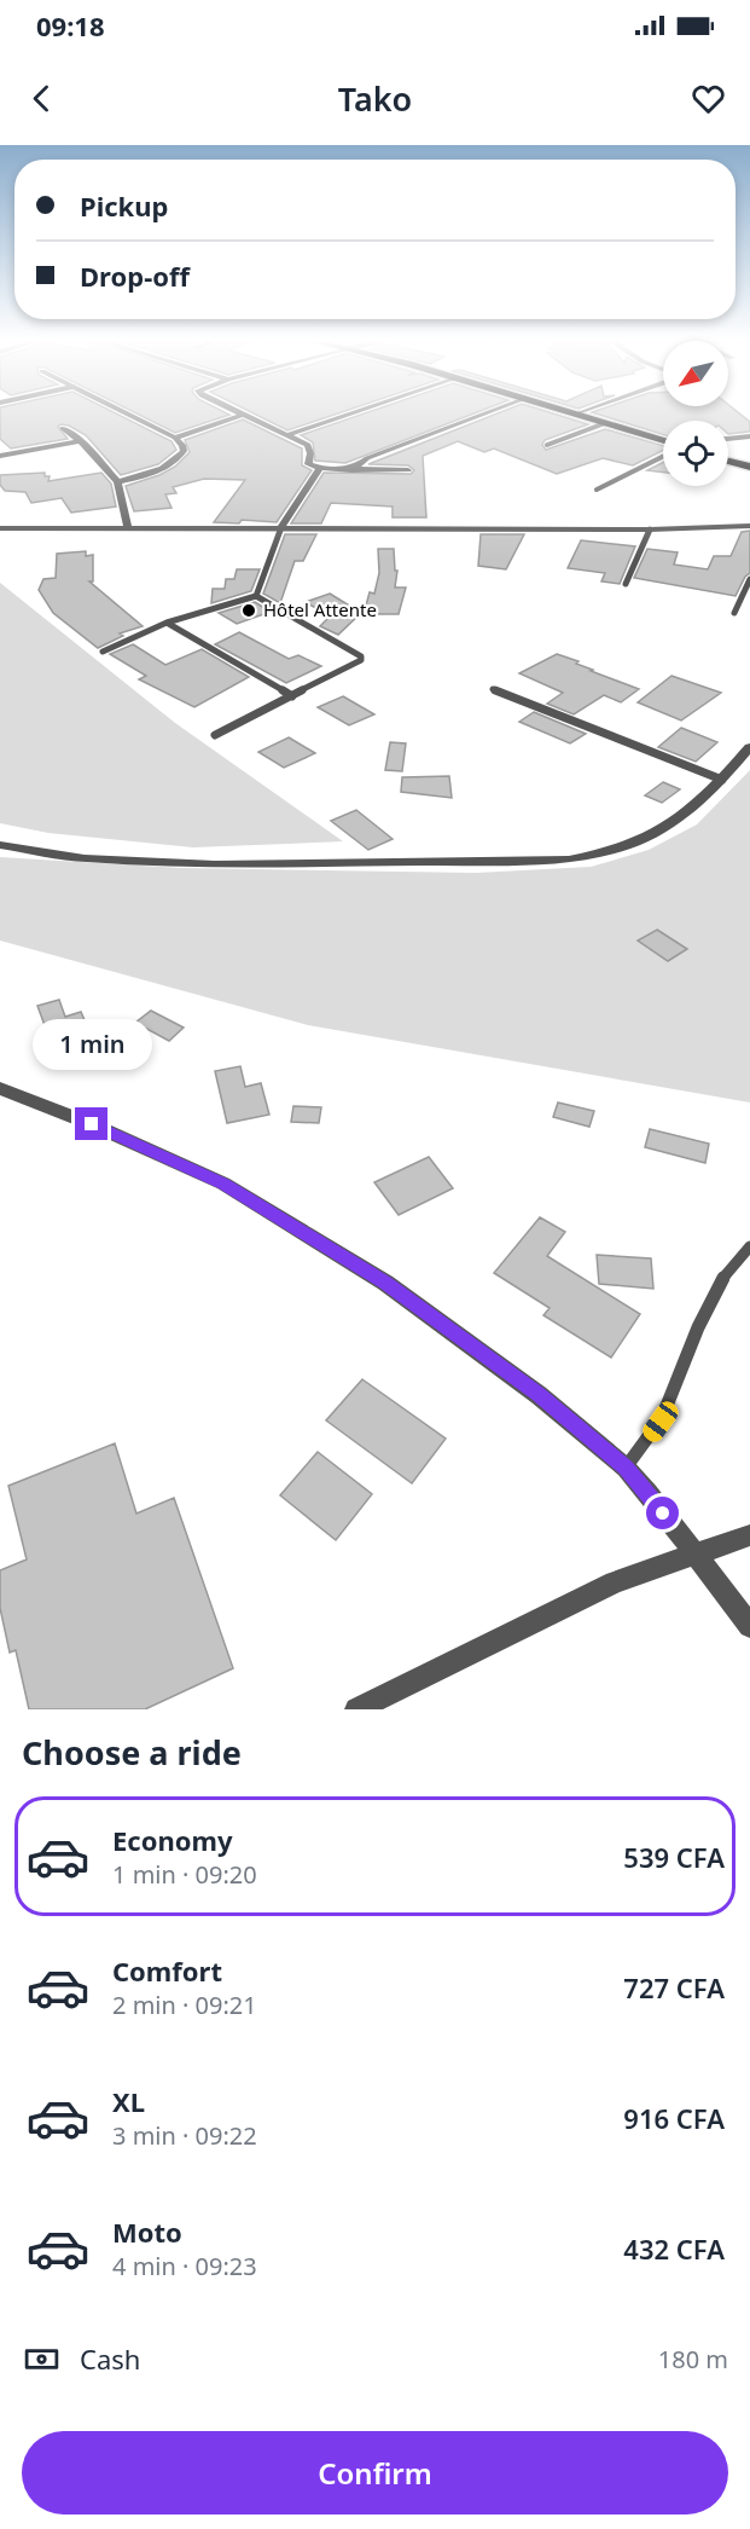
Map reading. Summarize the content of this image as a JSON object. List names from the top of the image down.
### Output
{
  "places": ["Hôtel Attente"],
  "north": "bottom left",
  "page": {
    "status": "09:18",
    "header": "Tako",
    "banner": ["Pickup", "Drop-off"],
    "bubble": "1 min",
    "heading": "Choose a ride",
    "list": [
      {
        "name": "Economy",
        "note": "1 min · 09:20",
        "value": "539 CFA"
      },
      {
        "name": "Comfort",
        "note": "2 min · 09:21",
        "value": "727 CFA"
      },
      {
        "name": "XL",
        "note": "3 min · 09:22",
        "value": "916 CFA"
      },
      {
        "name": "Moto",
        "note": "4 min · 09:23",
        "value": "432 CFA"
      }
    ],
    "pay": ["Cash", "180 m"],
    "buttons": "Confirm"
  }
}
